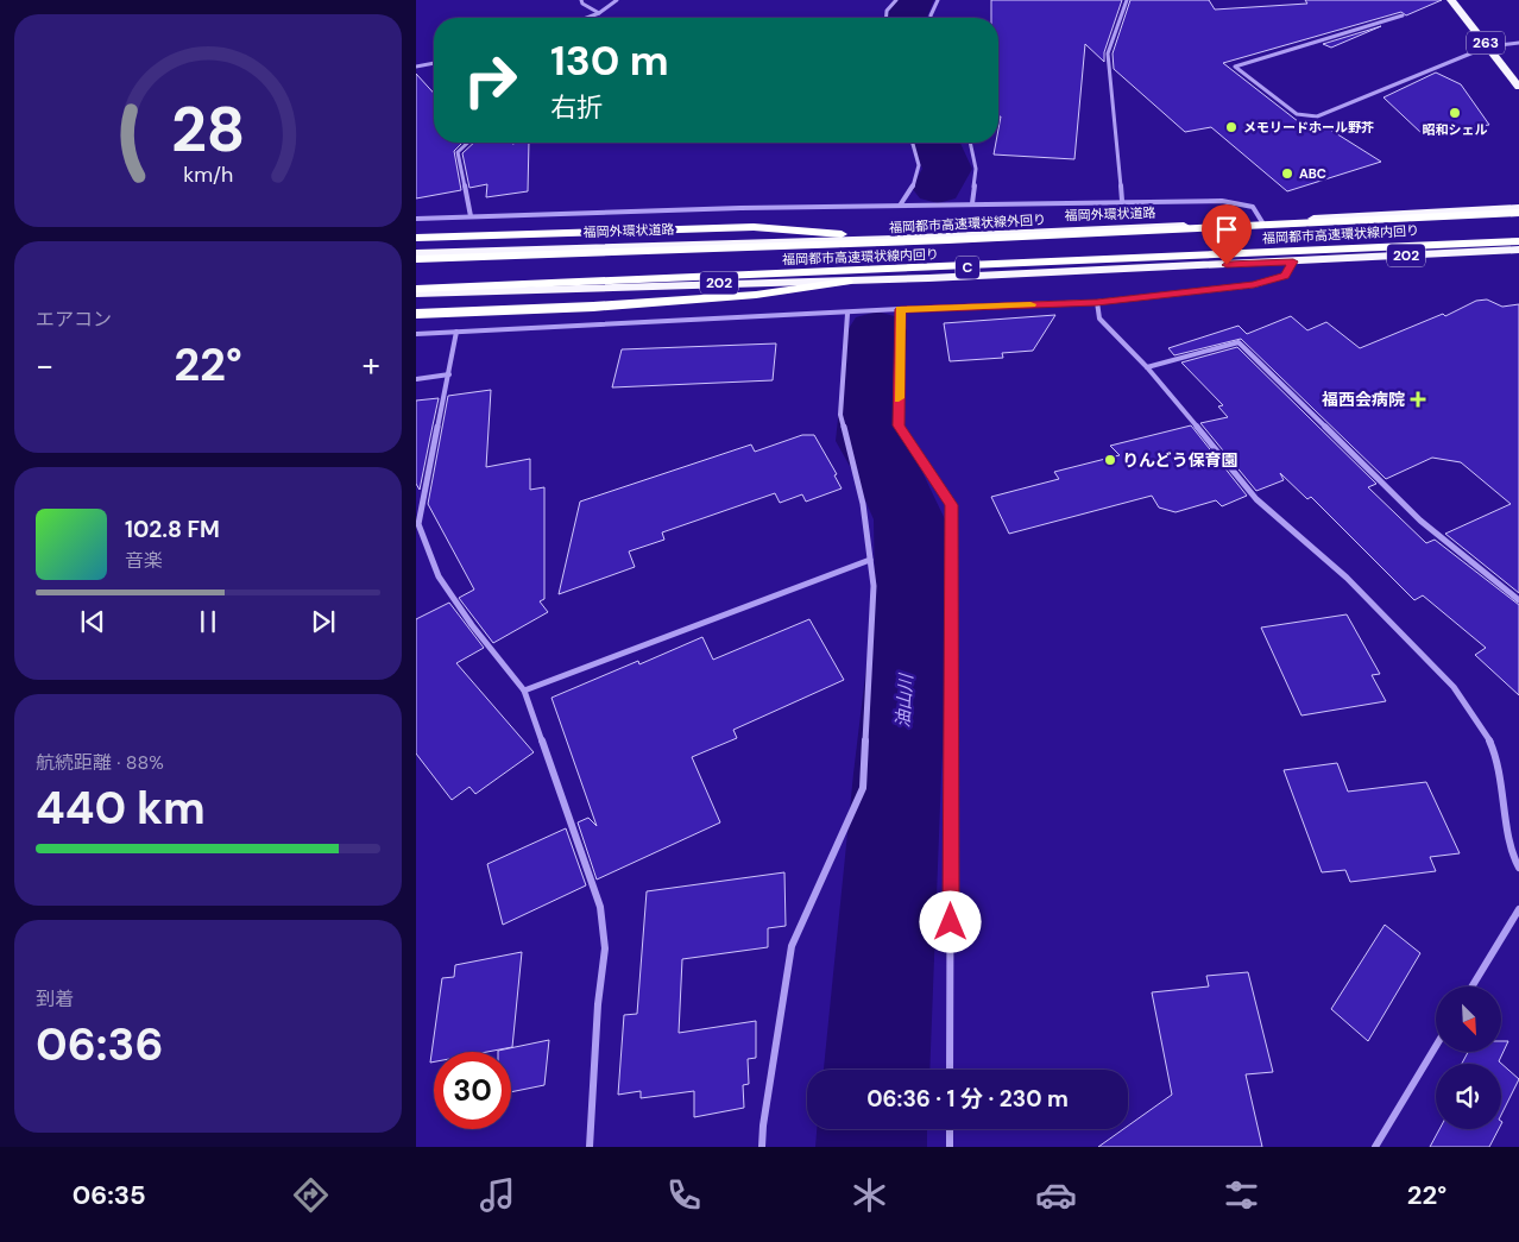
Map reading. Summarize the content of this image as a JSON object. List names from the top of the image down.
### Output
{
  "streets": {
    "highway": [
      "263",
      "福岡外環状道路",
      "福岡都市高速環状線外回り",
      "福岡都市高速環状線内回り",
      "202",
      "C"
    ]
  },
  "crossings": [
    ["福岡都市高速環状線内回り", "202"]
  ],
  "water": ["油山川"],
  "places": {
    "other": [
      "昭和シェル",
      "メモリードホール野芥",
      "ABC",
      "りんどう保育園"
    ],
    "health": ["福西会病院"]
  },
  "north": "bottom right",
  "page": {
    "turn": ["130 m", "右折"],
    "tile": [
      "エアコン",
      ["航続距離 · 88%", "440 km"],
      ["到着", "06:36"]
    ],
    "heat": ["−", "22°", "+"],
    "song": ["102.8 FM", "音楽"],
    "limit": "30",
    "trip": "06:36 · 1 分 · 230 m",
    "tabs": ["06:35", "22°"],
    "gauge": ["28", "km/h"]
  }
}
